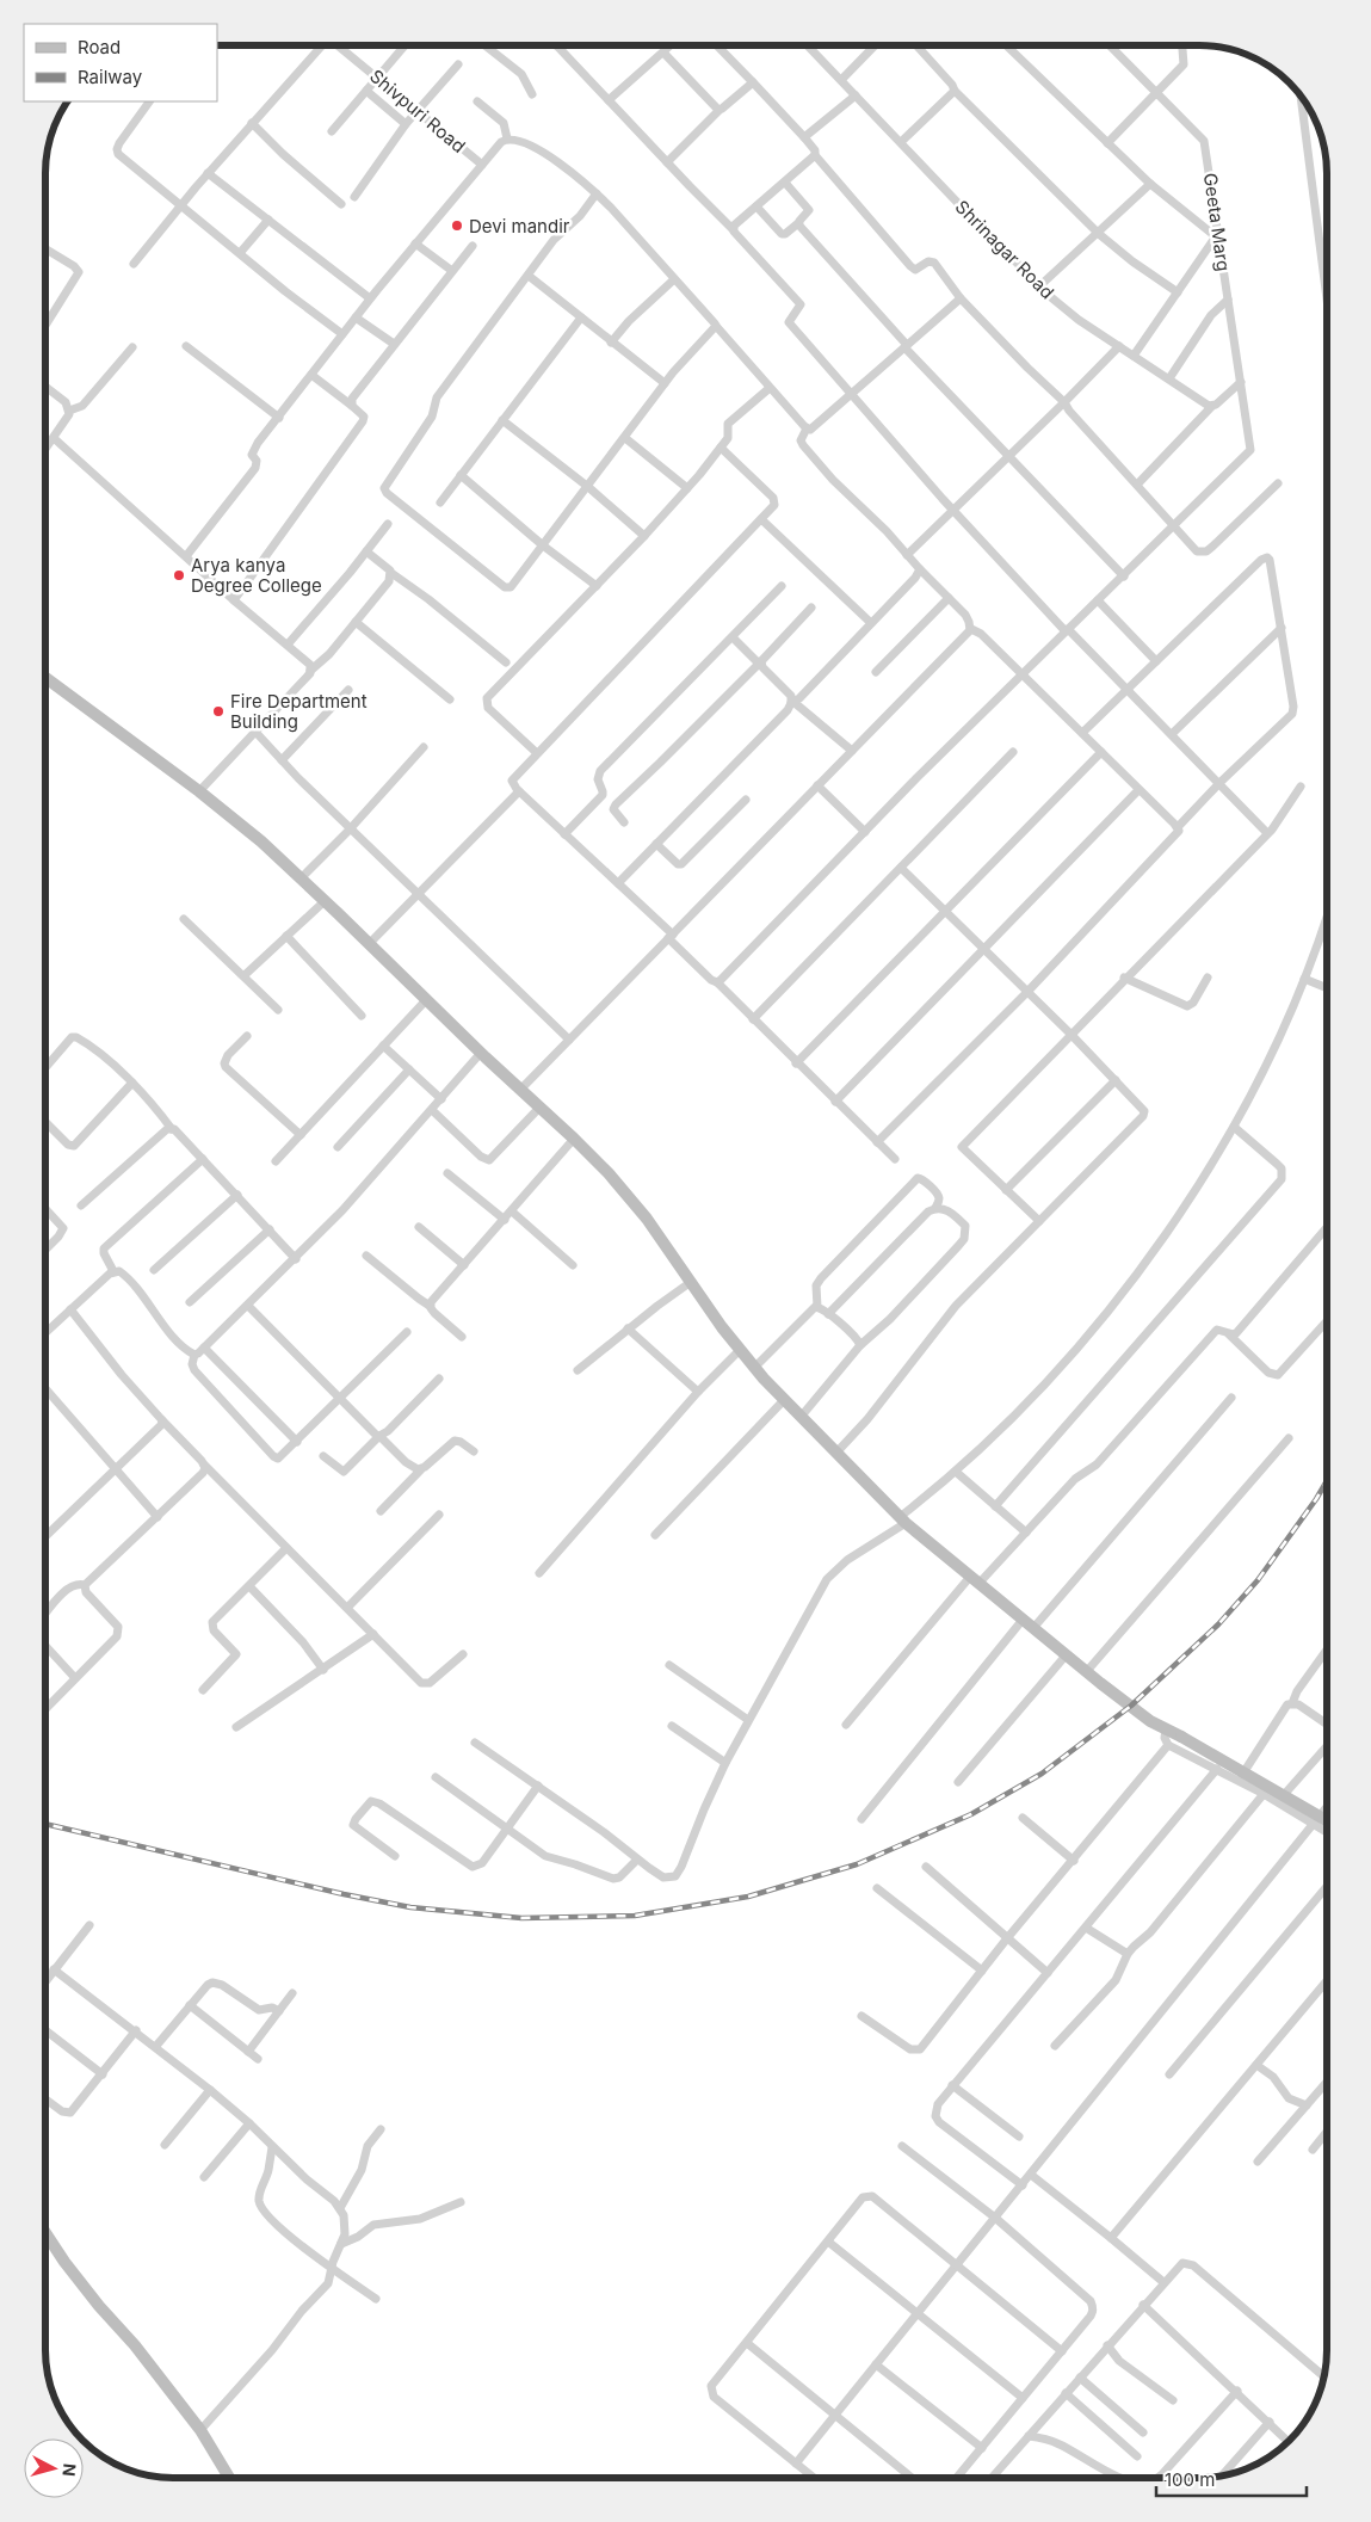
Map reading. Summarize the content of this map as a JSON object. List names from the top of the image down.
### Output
{
  "streets": {
    "street": ["Shivpuri Road", "Geeta Marg", "Shrinagar Road"]
  },
  "places": ["Devi mandir", "Arya kanya Degree College", "Fire Department Building"],
  "legend": ["Road", "Railway"],
  "scale_bar": "100 m",
  "north": "right"
}
